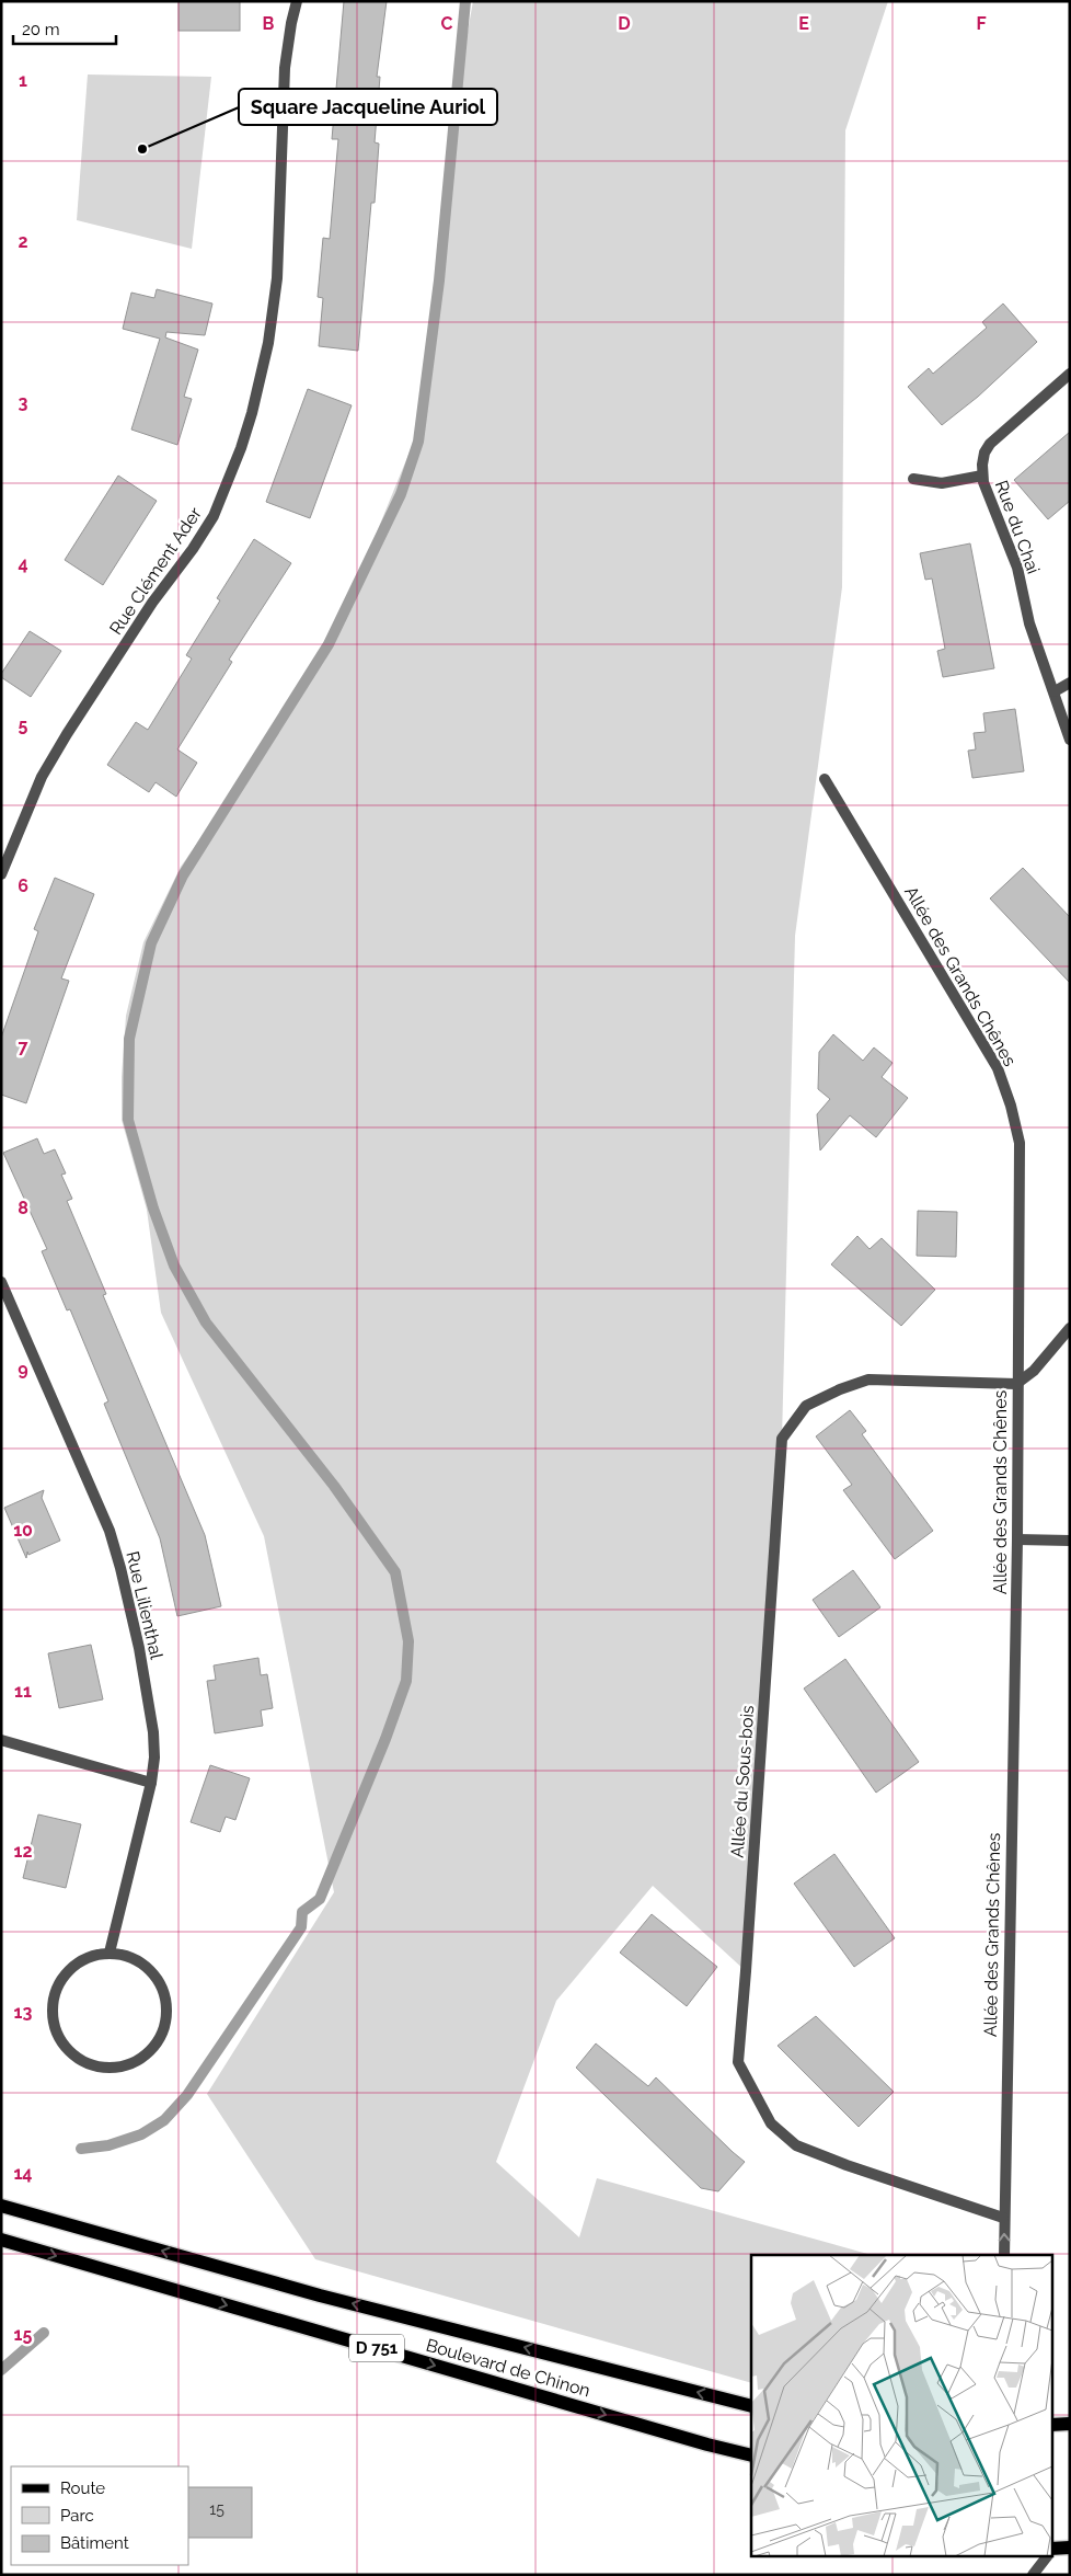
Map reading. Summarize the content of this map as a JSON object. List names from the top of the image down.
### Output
{
  "streets": {
    "main road": ["D 751", "Boulevard de Chinon"],
    "street": [
      "Rue du Chai",
      "Rue Clément Ader",
      "Allée des Grands Chênes",
      "Rue Lilienthal",
      "Allée du Sous-bois"
    ]
  },
  "crossings": [
    ["Allée des Grands Chênes", "Allée du Sous-bois"]
  ],
  "places": ["Square Jacqueline Auriol"],
  "house_numbers": ["15"],
  "legend": ["Route", "Parc", "Bâtiment"],
  "scale_bar": "20 m",
  "grid": {
    "columns": [
      "B",
      "C",
      "D",
      "E",
      "F"
    ],
    "rows": [
      "1",
      "2",
      "3",
      "4",
      "5",
      "6",
      "7",
      "8",
      "9",
      "10",
      "11",
      "12",
      "13",
      "14",
      "15"
    ]
  }
}
